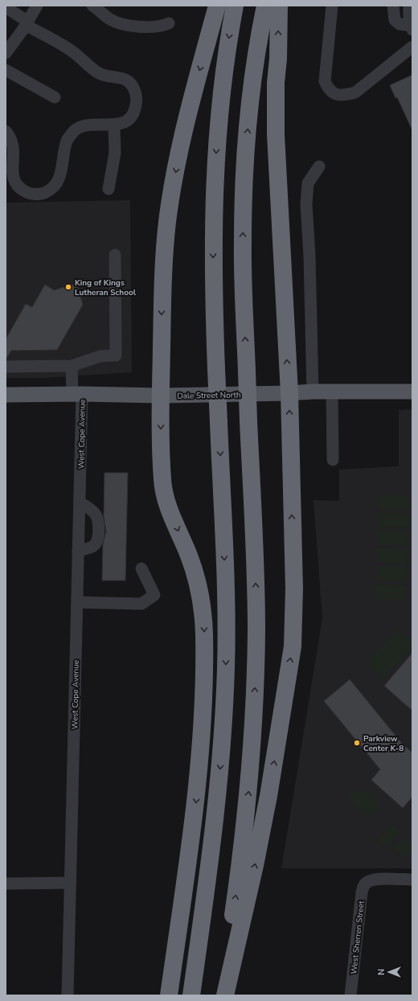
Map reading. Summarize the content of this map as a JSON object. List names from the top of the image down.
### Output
{
  "streets": {
    "main road": ["Dale Street North"],
    "street": ["West Cope Avenue", "West Sherren Street"]
  },
  "crossings": [
    ["Dale Street North", "West Cope Avenue"]
  ],
  "places": ["King of Kings Lutheran School", "Parkview Center K-8"],
  "north": "left"
}
